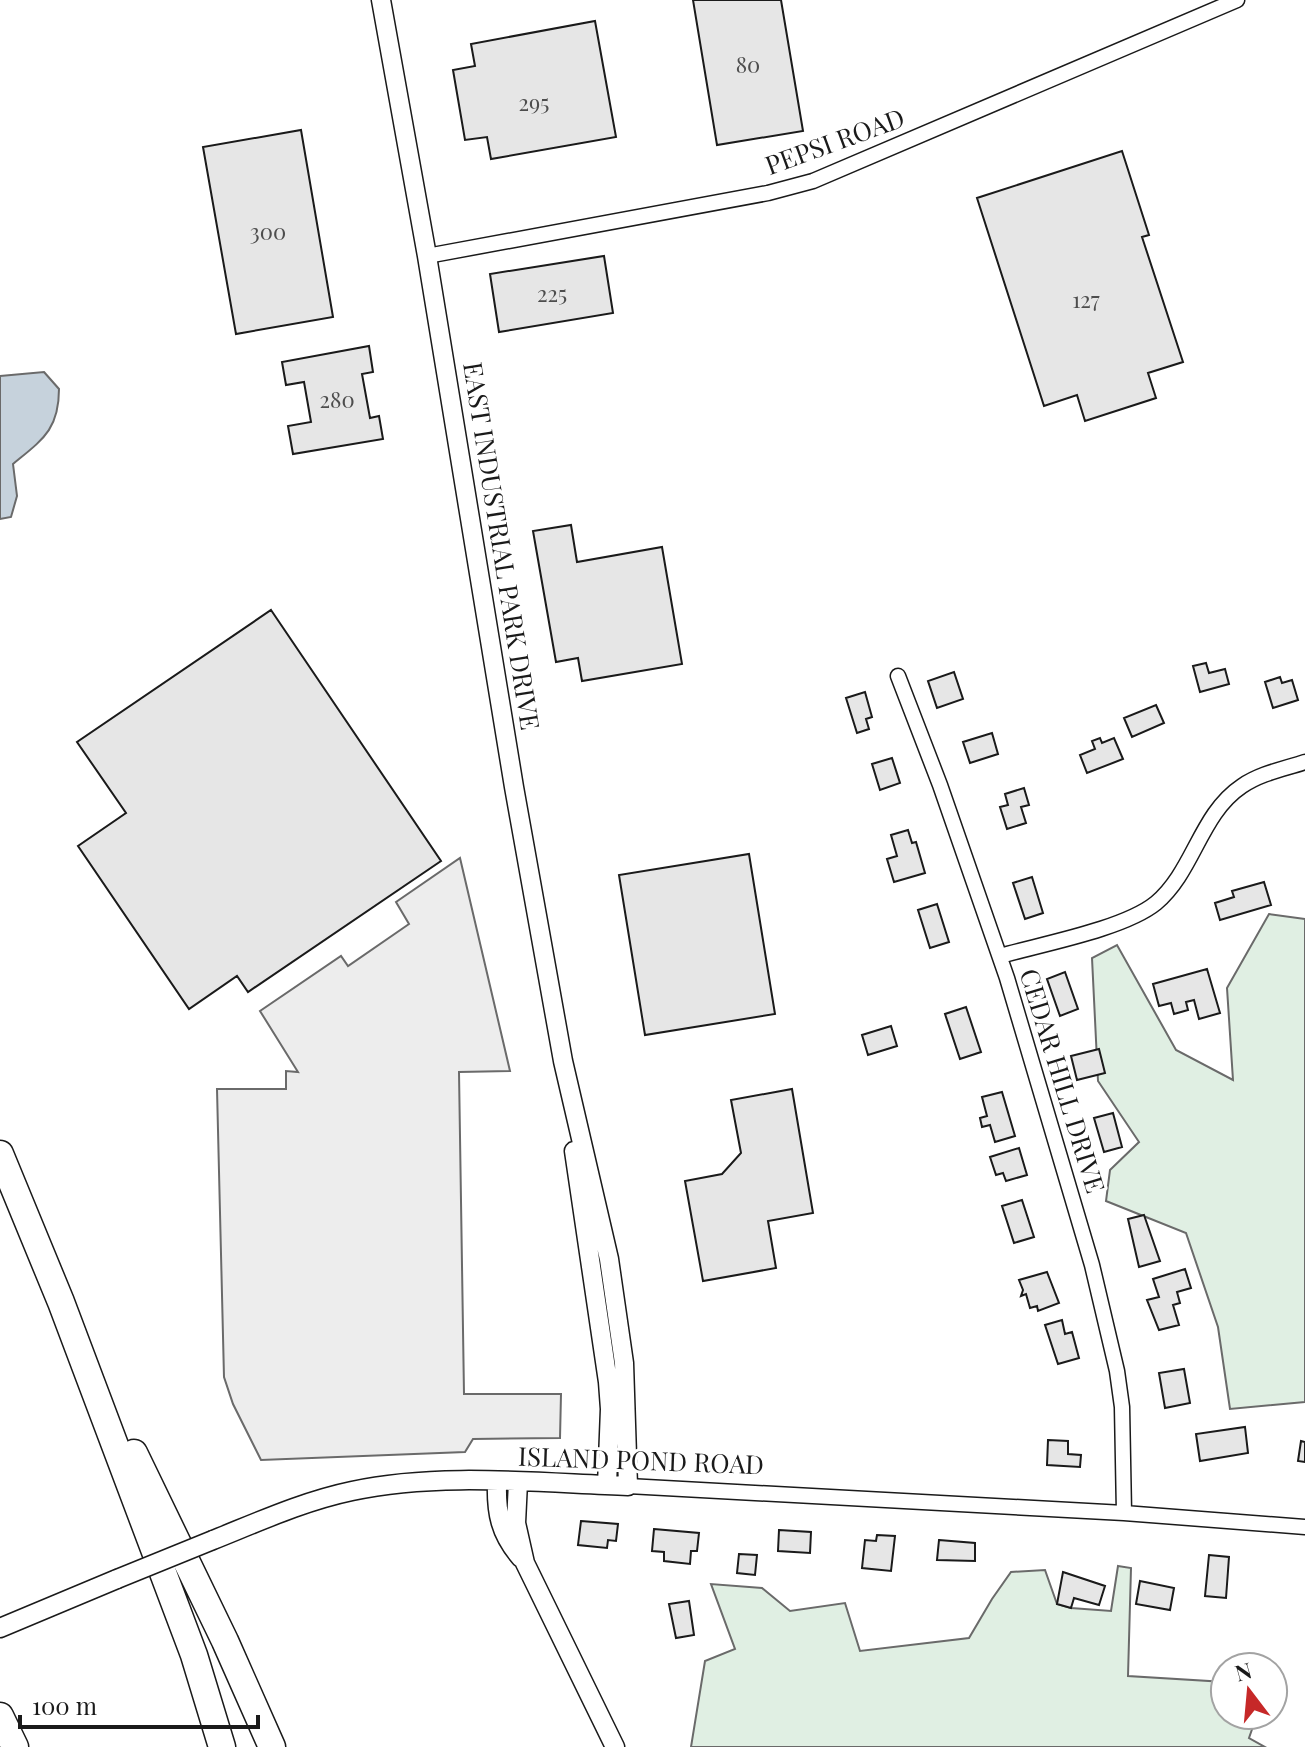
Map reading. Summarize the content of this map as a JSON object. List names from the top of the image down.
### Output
{
  "streets": {
    "street": [
      "PEPSI ROAD",
      "EAST INDUSTRIAL PARK DRIVE",
      "CEDAR HILL DRIVE",
      "ISLAND POND ROAD"
    ]
  },
  "crossings": [
    ["PEPSI ROAD", "EAST INDUSTRIAL PARK DRIVE"],
    ["EAST INDUSTRIAL PARK DRIVE", "ISLAND POND ROAD"],
    ["CEDAR HILL DRIVE", "ISLAND POND ROAD"]
  ],
  "house_numbers": [
    "80",
    "295",
    "300",
    "225",
    "127",
    "280"
  ],
  "scale_bar": "100 m",
  "north": "top"
}
